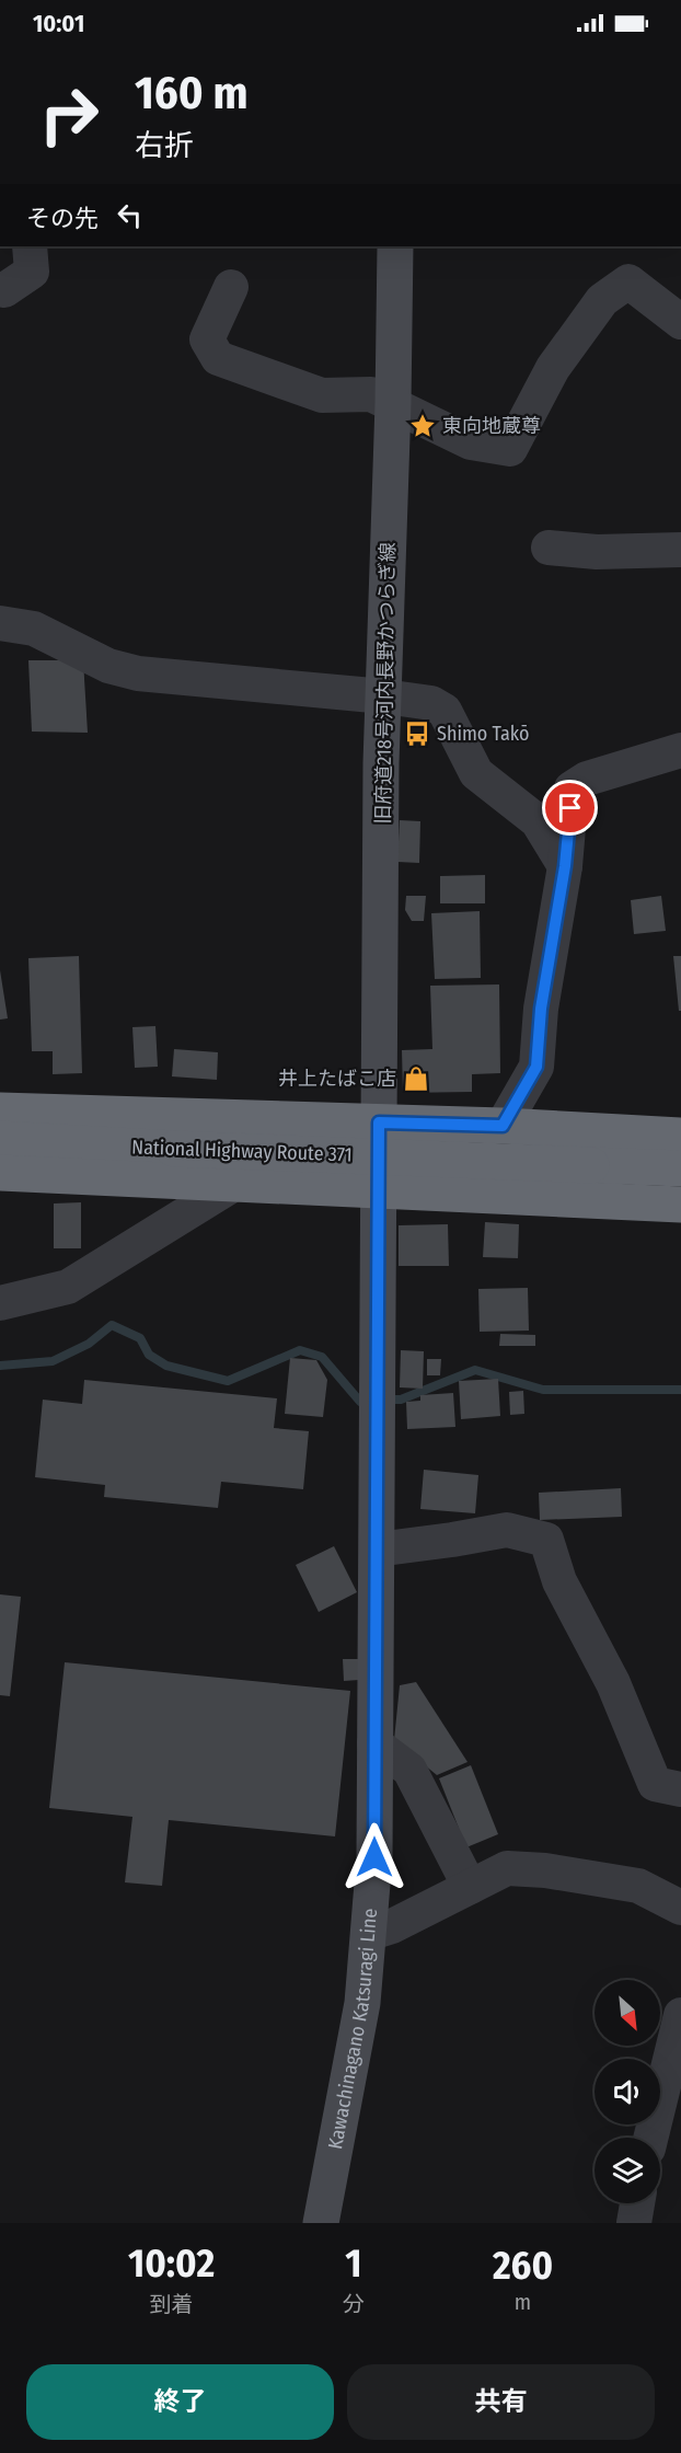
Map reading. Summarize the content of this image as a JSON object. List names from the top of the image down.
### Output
{
  "streets": {
    "highway": ["National Highway Route 371"],
    "main road": ["旧府道218号河内長野かつらぎ線", "Kawachinagano Katsuragi Line"]
  },
  "crossings": [
    ["旧府道218号河内長野かつらぎ線", "Kawachinagano Katsuragi Line"]
  ],
  "places": {
    "place": ["東向地蔵尊"],
    "bus stop": ["Shimo Takō"],
    "shop": ["井上たばこ店"]
  },
  "north": "bottom right",
  "page": {
    "status": "10:01",
    "turn": ["160 m", "右折"],
    "then": "その先",
    "eta": [
      "10:02",
      "到着",
      "1",
      "分",
      "260",
      "m"
    ],
    "buttons": ["終了", "共有"]
  }
}
